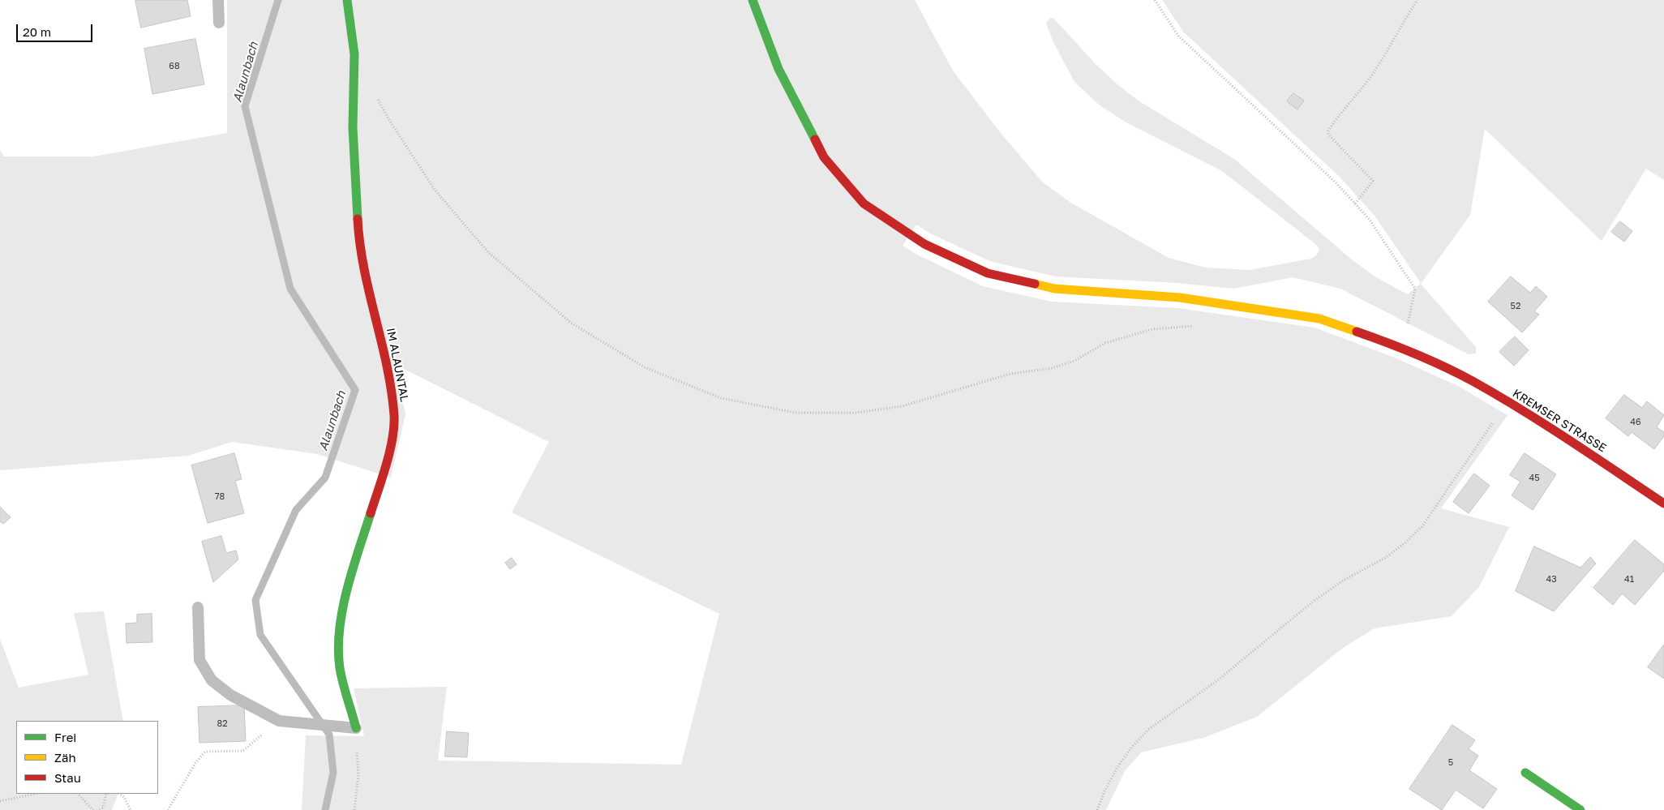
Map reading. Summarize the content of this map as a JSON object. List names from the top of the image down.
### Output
{
  "streets": {
    "street": ["IM ALAUNTAL", "KREMSER STRASSE"]
  },
  "water": ["Alaunbach"],
  "house_numbers": [
    "68",
    "52",
    "46",
    "45",
    "78",
    "43",
    "41",
    "82",
    "5"
  ],
  "legend": ["Frei", "Zäh", "Stau"],
  "scale_bar": "20 m"
}
